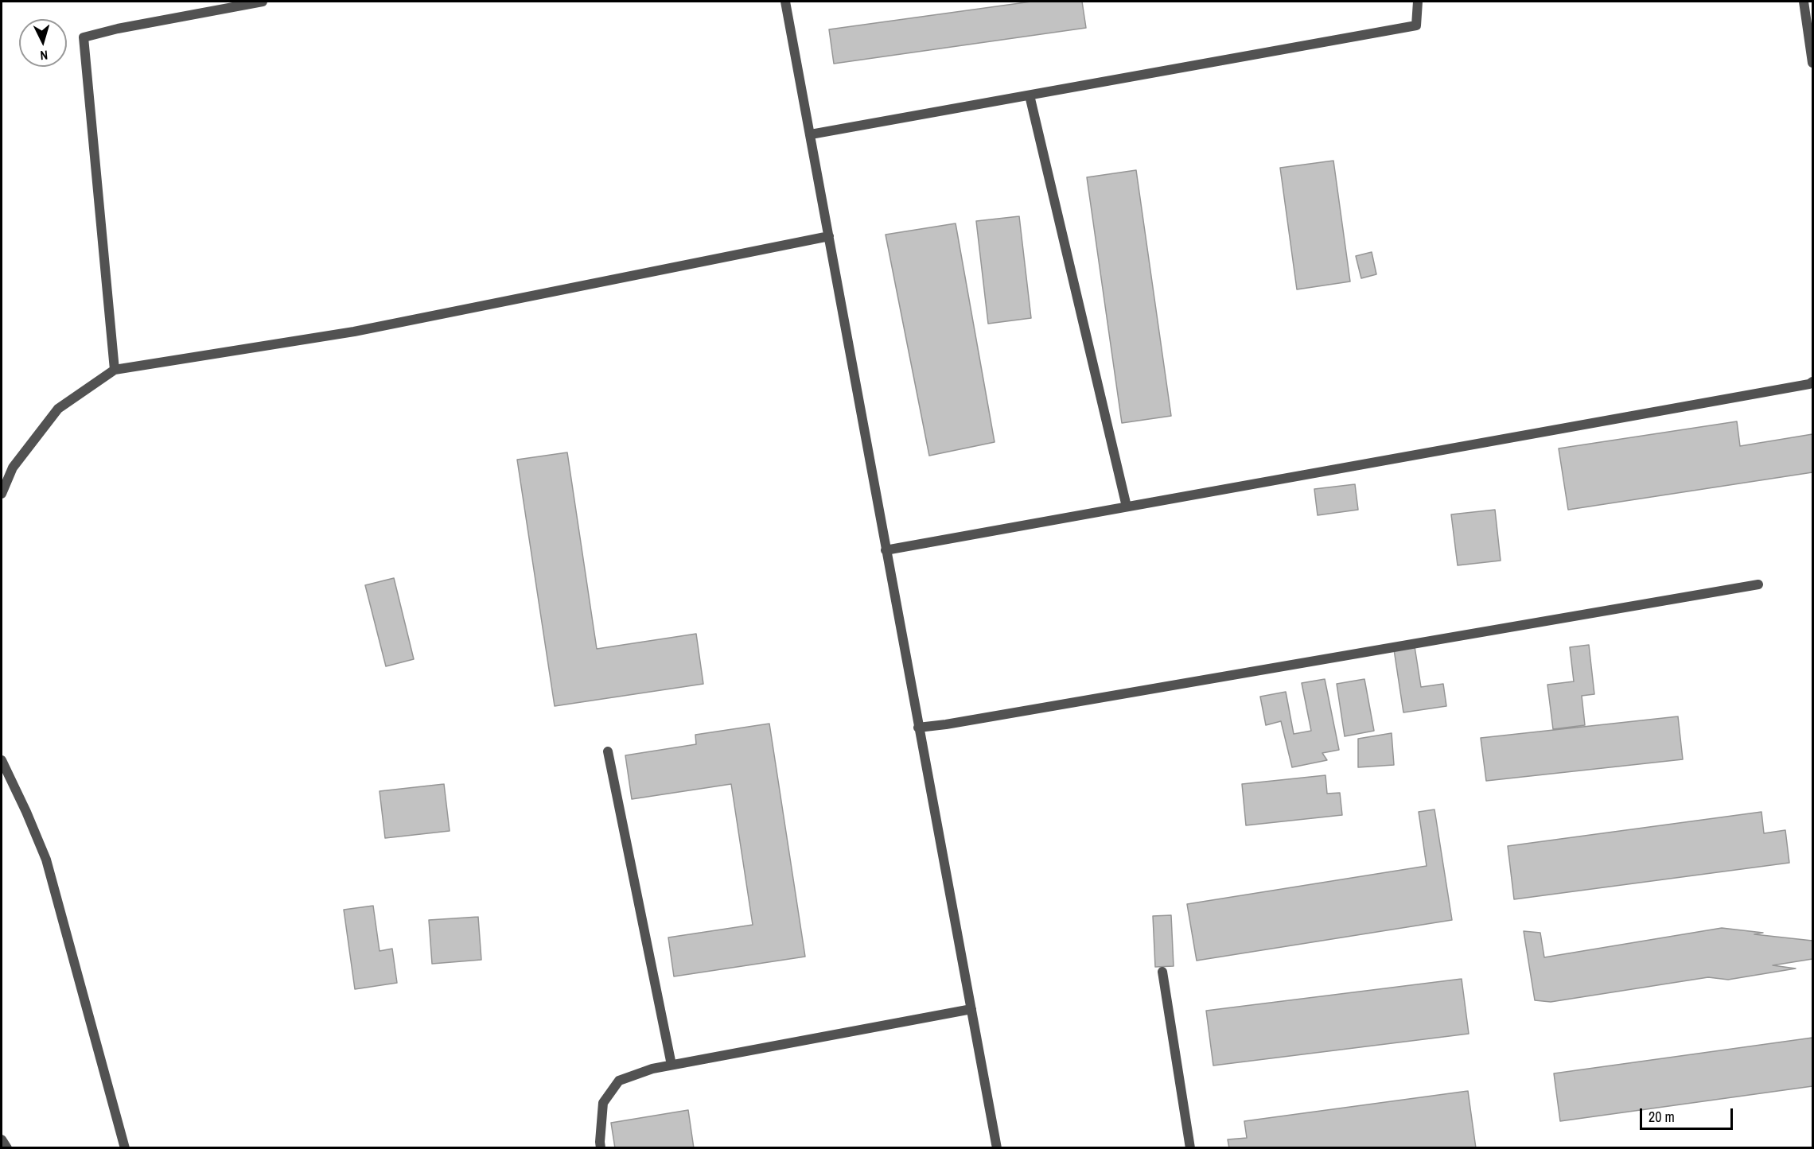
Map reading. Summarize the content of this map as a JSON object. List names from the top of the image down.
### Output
{
  "scale_bar": "20 m",
  "north": "bottom"
}
